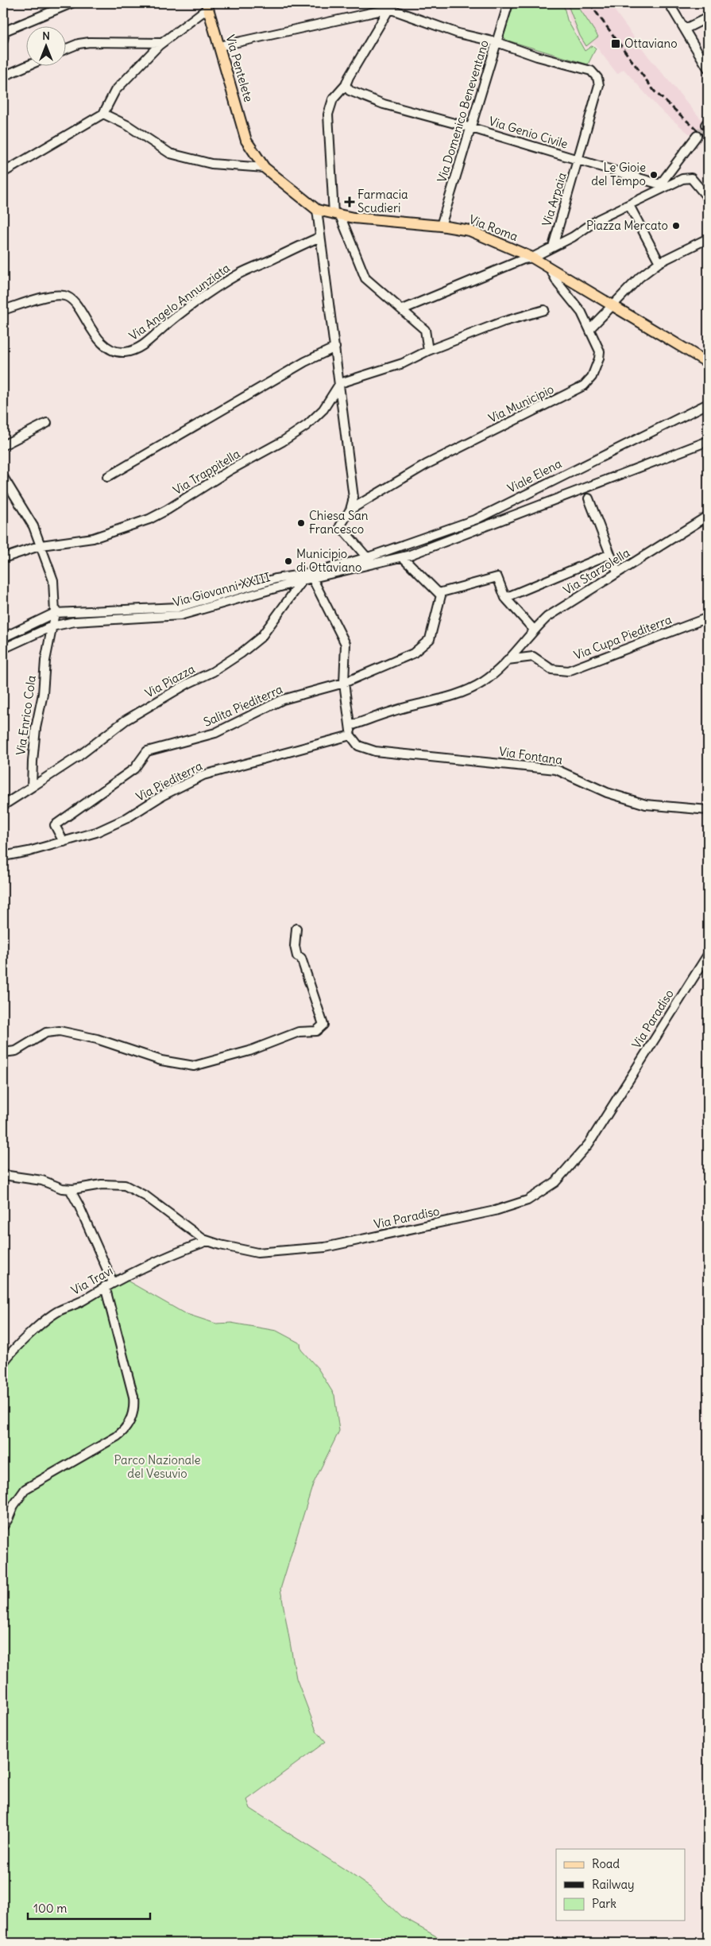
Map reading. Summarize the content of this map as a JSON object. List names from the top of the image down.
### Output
{
  "streets": {
    "main road": ["Via Pentelete", "Via Roma"],
    "street": [
      "Via Domenico Beneventano",
      "Via Genio Civile",
      "Via Arpaia",
      "Via Angelo Annunziata",
      "Via Municipio",
      "Via Trappitella",
      "Viale Elena",
      "Via Starzolella",
      "Via Giovanni XXIII",
      "Via Cupa Piediterra",
      "Via Piazza",
      "Salita Piediterra",
      "Via Enrico Cola",
      "Via Fontana",
      "Via Piediterra",
      "Via Paradiso",
      "Via Travi"
    ]
  },
  "crossings": [
    ["Via Pentelete", "Via Roma"],
    ["Via Domenico Beneventano", "Via Genio Civile"],
    ["Via Domenico Beneventano", "Via Arpaia"],
    ["Via Domenico Beneventano", "Via Roma"],
    ["Via Genio Civile", "Via Arpaia"],
    ["Via Roma", "Via Municipio"],
    ["Viale Elena", "Via Giovanni XXIII"],
    ["Via Starzolella", "Via Cupa Piediterra"],
    ["Via Giovanni XXIII", "Via Piazza"],
    ["Via Giovanni XXIII", "Via Enrico Cola"],
    ["Via Piazza", "Via Enrico Cola"],
    ["Salita Piediterra", "Via Piediterra"],
    ["Via Fontana", "Via Piediterra"],
    ["Via Paradiso", "Via Travi"]
  ],
  "parks": ["Parco Nazionale del Vesuvio"],
  "places": {
    "transit": ["Ottaviano"],
    "other": [
      "Le Gioie del Tempo",
      "Piazza Mercato",
      "Chiesa San Francesco",
      "Municipio di Ottaviano"
    ],
    "health": ["Farmacia Scudieri"]
  },
  "legend": ["Road", "Railway", "Park"],
  "scale_bar": "100 m",
  "north": "top"
}
